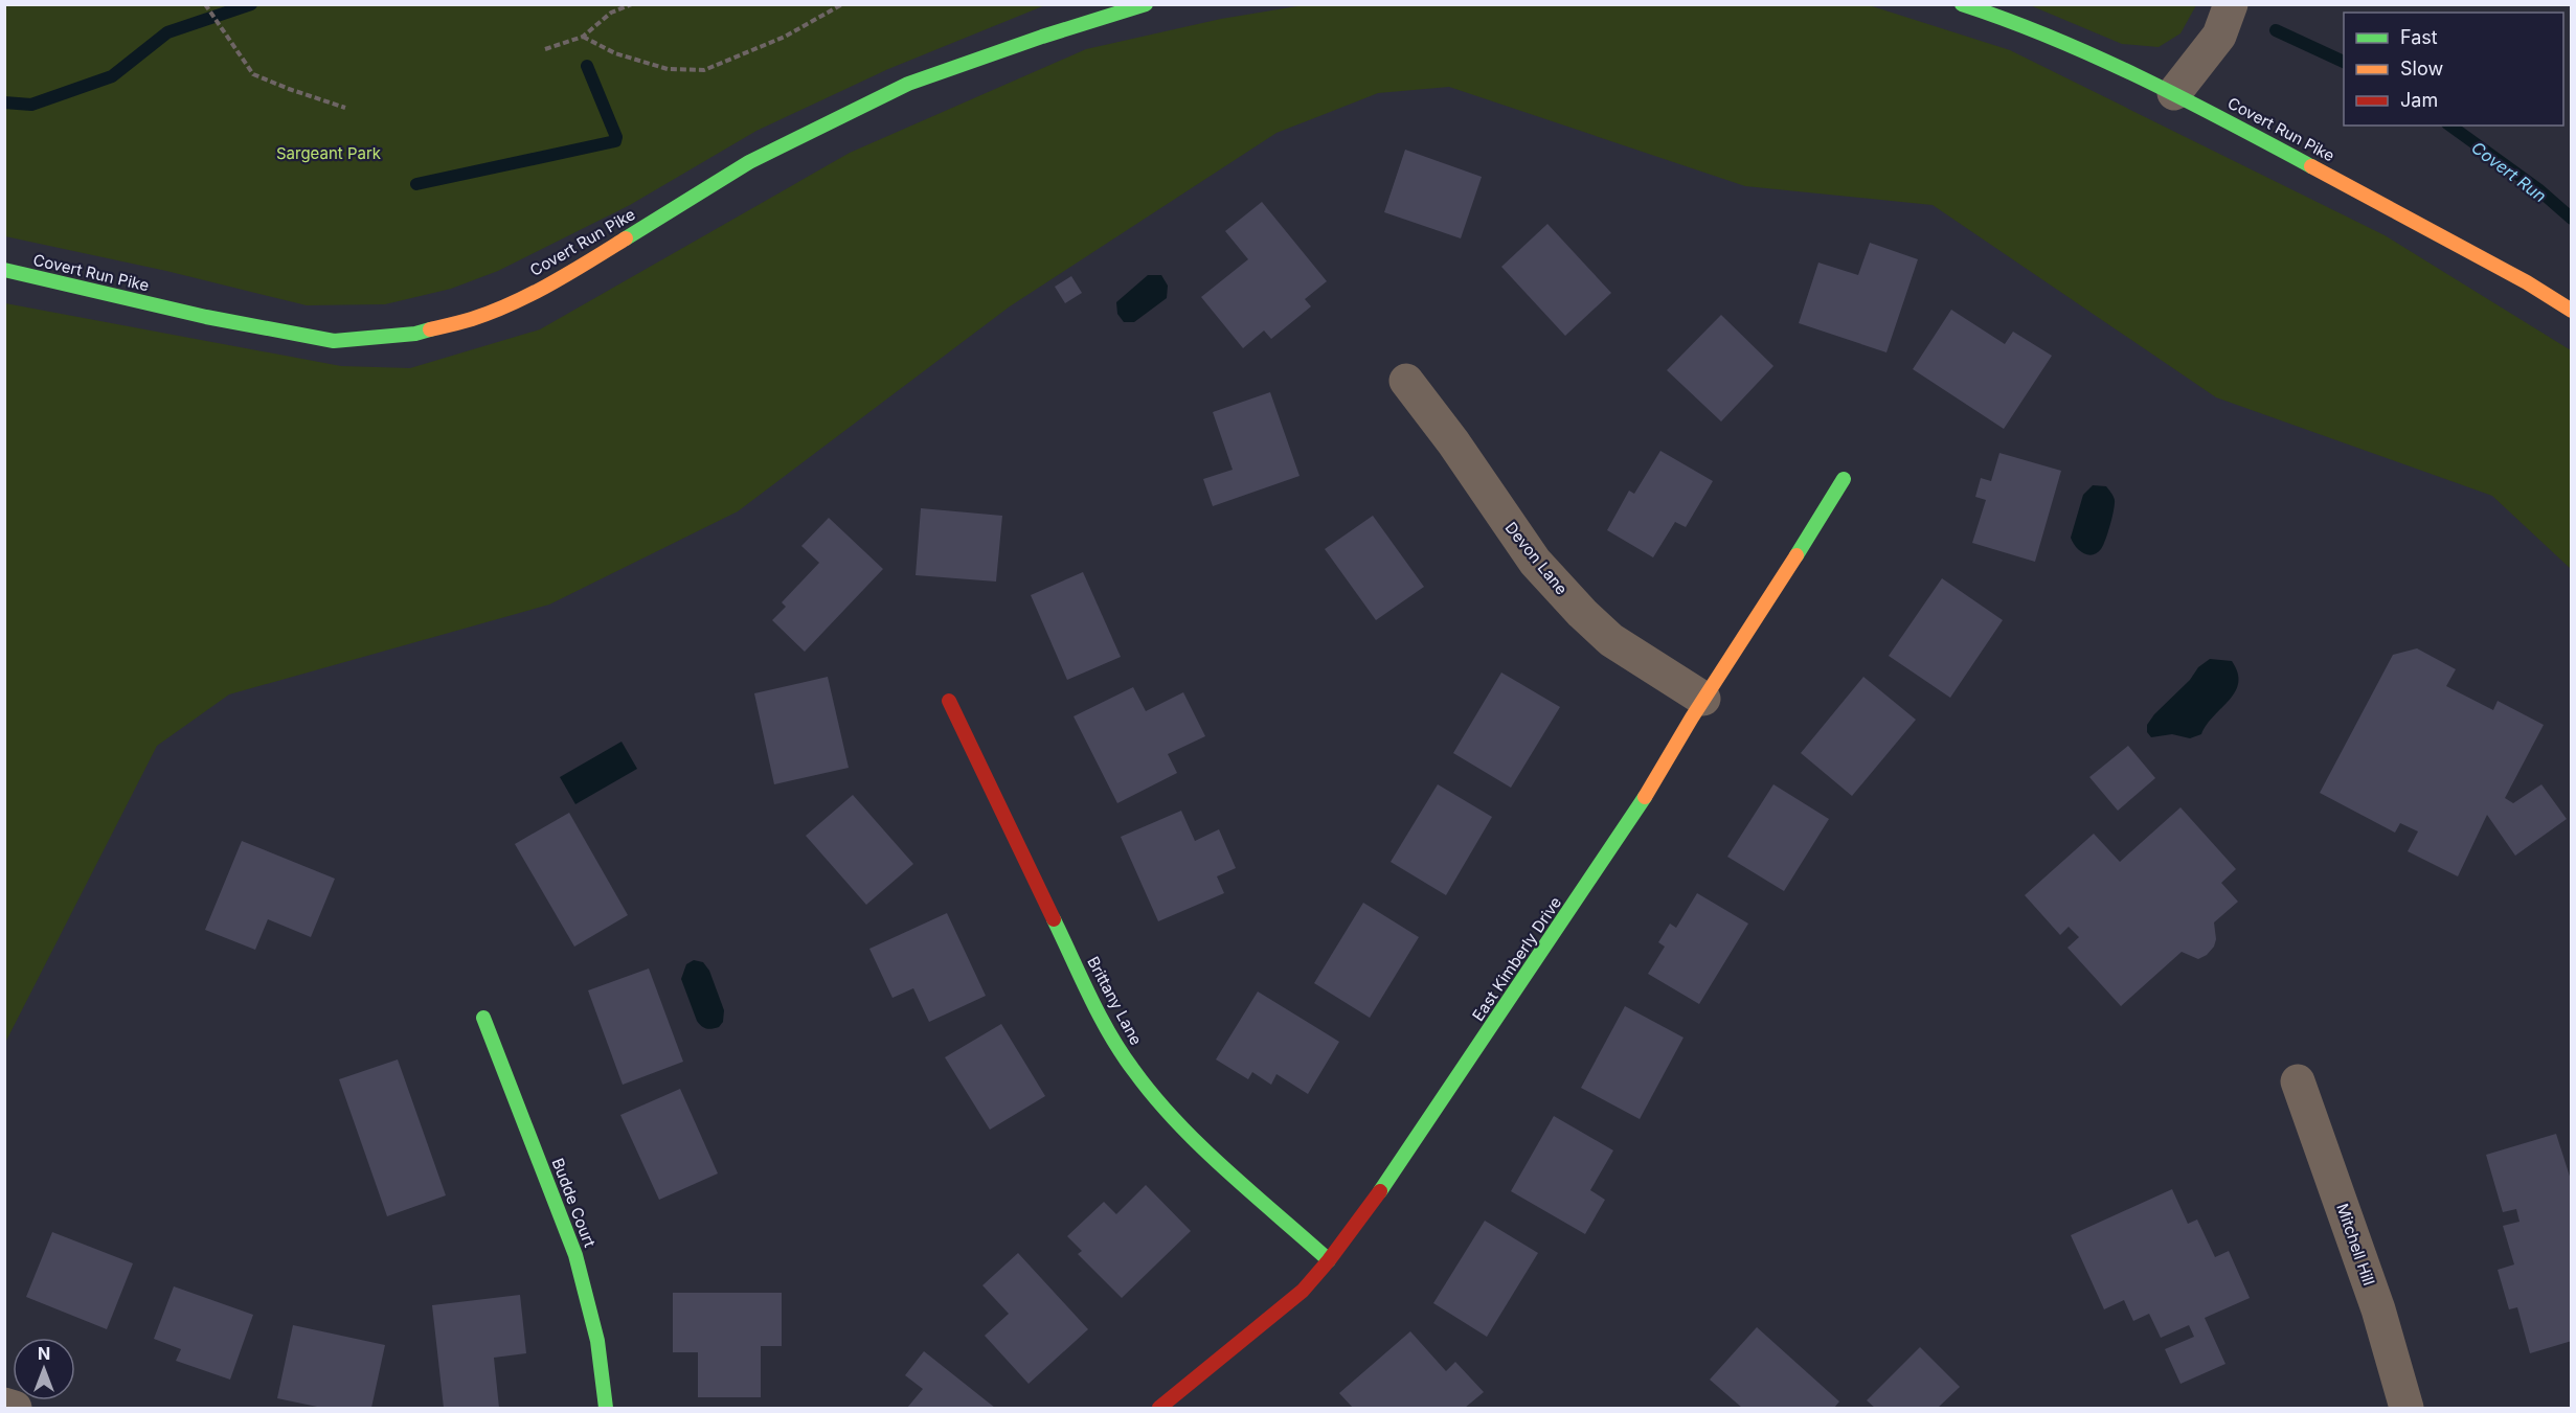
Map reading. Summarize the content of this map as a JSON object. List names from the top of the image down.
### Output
{
  "streets": {
    "street": [
      "Covert Run Pike",
      "Devon Lane",
      "East Kimberly Drive",
      "Brittany Lane",
      "Budde Court",
      "Mitchell Hill"
    ]
  },
  "crossings": [
    ["Devon Lane", "East Kimberly Drive"],
    ["East Kimberly Drive", "Brittany Lane"]
  ],
  "water": ["Covert Run"],
  "parks": ["Sargeant Park"],
  "legend": ["Fast", "Slow", "Jam"],
  "north": "top"
}
